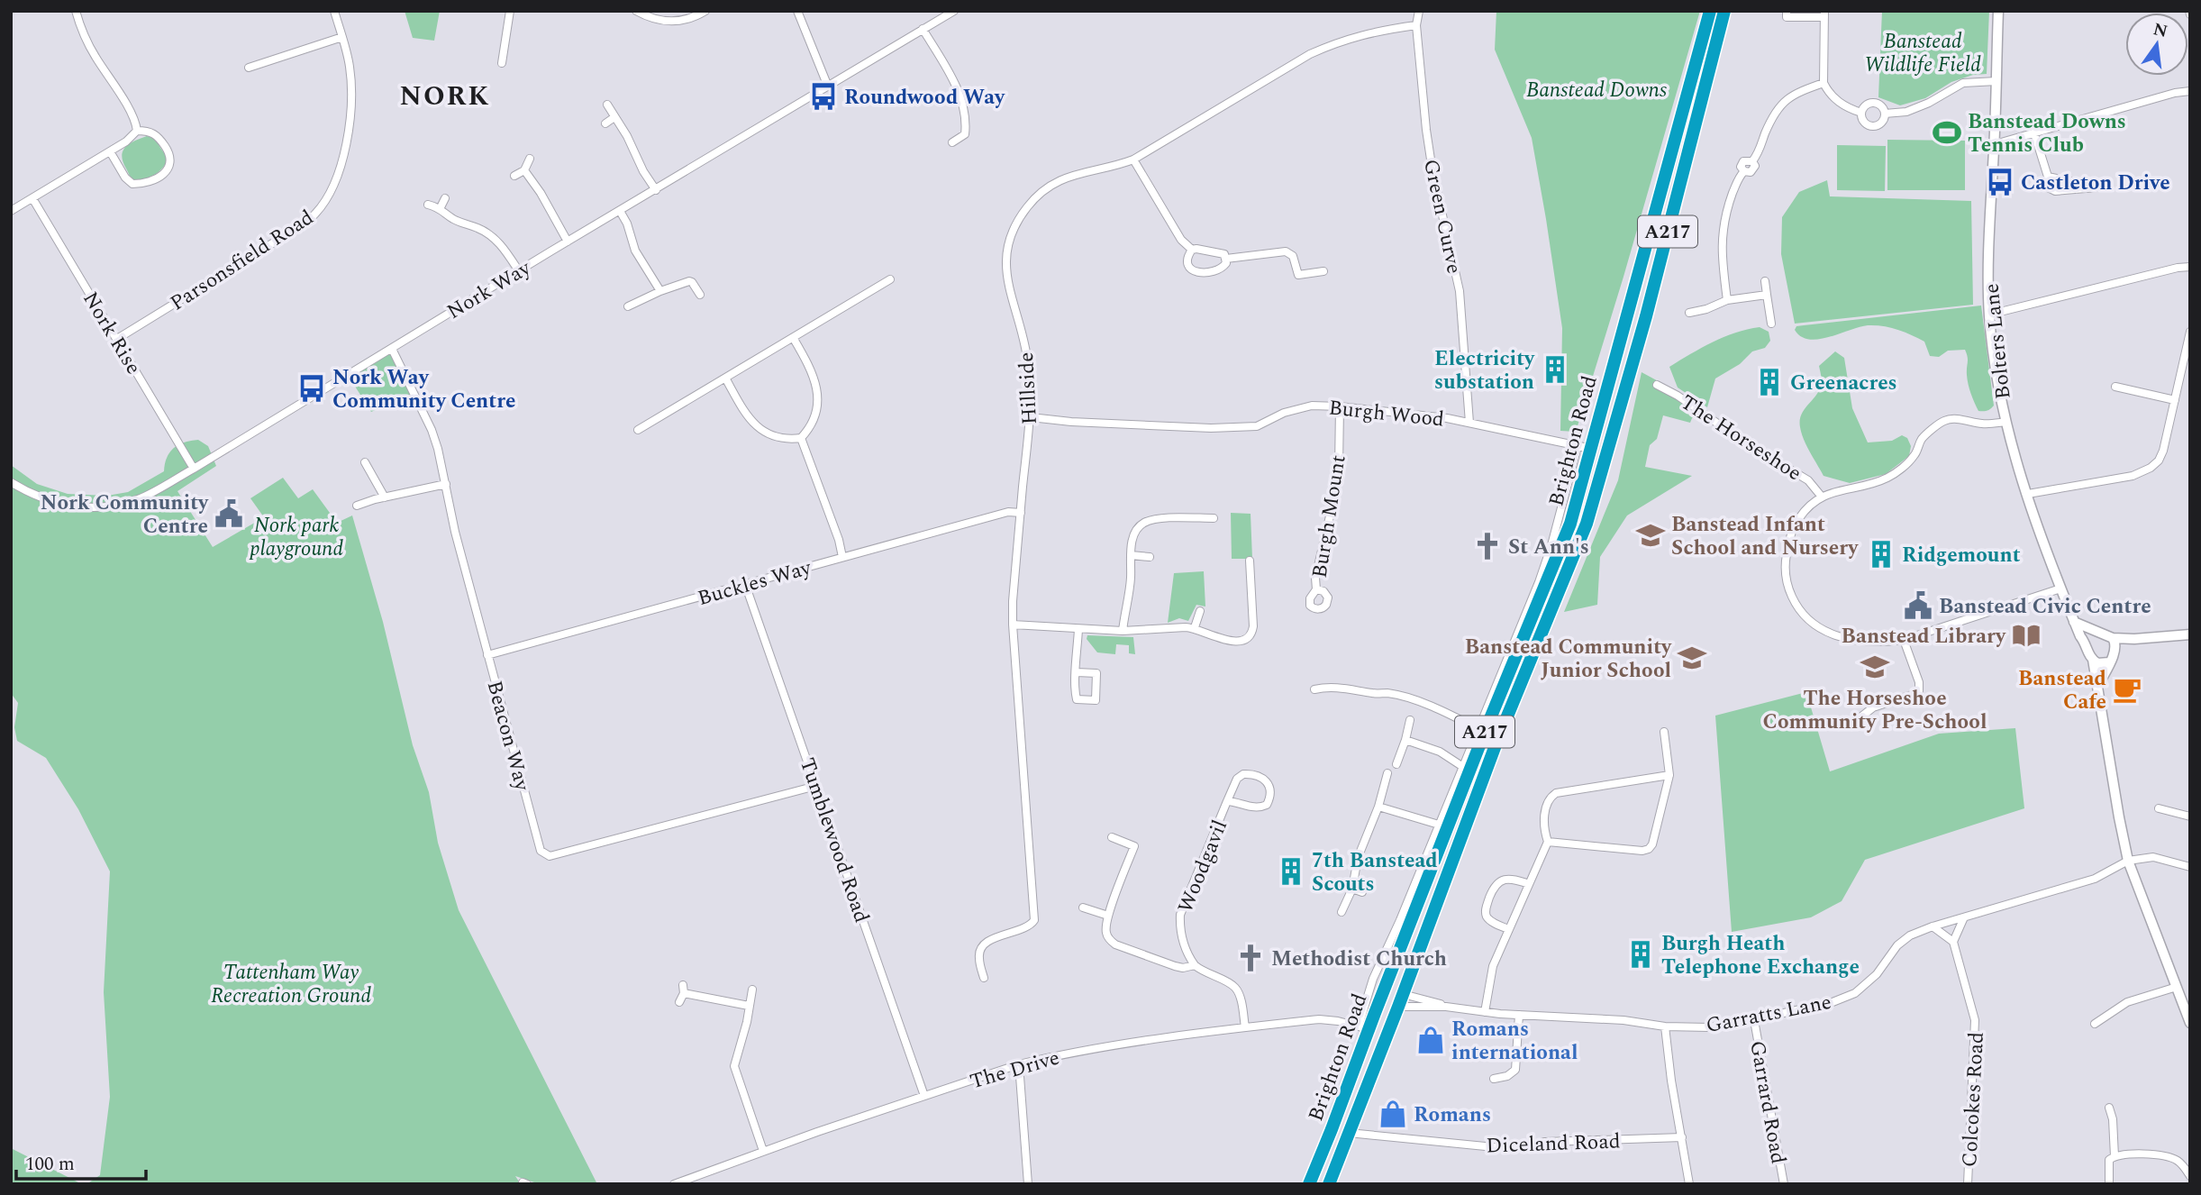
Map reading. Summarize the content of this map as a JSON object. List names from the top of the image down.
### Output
{
  "streets": {
    "highway": ["A217", "Brighton Road"],
    "main road": ["Bolters Lane"],
    "street": [
      "Green Curve",
      "Parsonsfield Road",
      "Nork Way",
      "Nork Rise",
      "Hillside",
      "Burgh Wood",
      "The Horseshoe",
      "Burgh Mount",
      "Buckles Way",
      "Beacon Way",
      "Tumblewood Road",
      "Woodgavil",
      "Garratts Lane",
      "The Drive",
      "Colcokes Road",
      "Garrard Road",
      "Diceland Road"
    ]
  },
  "crossings": [
    ["Green Curve", "Hillside"],
    ["Green Curve", "Burgh Wood"],
    ["Parsonsfield Road", "Nork Rise"],
    ["Nork Way", "Nork Rise"],
    ["Nork Way", "Beacon Way"],
    ["Bolters Lane", "The Horseshoe"],
    ["Hillside", "Burgh Wood"],
    ["Hillside", "Buckles Way"],
    ["Burgh Wood", "Brighton Road"],
    ["Burgh Wood", "Burgh Mount"],
    ["Brighton Road", "Garratts Lane"],
    ["Brighton Road", "The Drive"],
    ["Brighton Road", "Diceland Road"],
    ["Buckles Way", "Beacon Way"],
    ["Buckles Way", "Tumblewood Road"],
    ["Beacon Way", "Tumblewood Road"],
    ["Tumblewood Road", "The Drive"],
    ["Garratts Lane", "Garrard Road"]
  ],
  "districts": ["NORK"],
  "parks": [
    "Banstead Wildlife Field",
    "Banstead Downs",
    "Nork park playground",
    "Tattenham Way Recreation Ground"
  ],
  "places": {
    "bus stop": ["Roundwood Way", "Castleton Drive", "Nork Way Community Centre"],
    "sports": ["Banstead Downs Tennis Club"],
    "building": [
      "Electricity substation",
      "Greenacres",
      "Ridgemount",
      "7th Banstead Scouts",
      "Burgh Heath Telephone Exchange"
    ],
    "public building": ["Nork Community Centre", "Banstead Civic Centre"],
    "school or university": ["Banstead Infant School and Nursery", "Banstead Community Junior School", "The Horseshoe Community Pre-School"],
    "church": ["St Ann's", "Methodist Church"],
    "library": ["Banstead Library"],
    "cafe": ["Banstead Cafe"],
    "shop": ["Romans international", "Romans"]
  },
  "scale_bar": "100 m",
  "north": "top"
}
